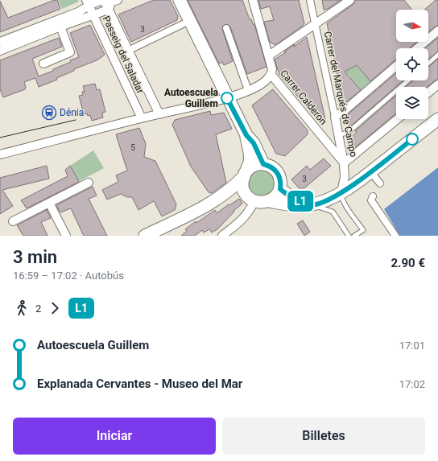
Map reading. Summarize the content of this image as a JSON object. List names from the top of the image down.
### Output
{
  "streets": {
    "street": ["Passeig del Saladar", "Carrer del Marqués de Campo", "Carrer Calderon"]
  },
  "crossings": [
    ["Carrer del Marqués de Campo", "Carrer Calderon"]
  ],
  "places": {
    "other": ["Autoescuela Guillem"],
    "station": ["Dénia"]
  },
  "lines": ["bus line L1"],
  "house_numbers": ["3", "5", "3"],
  "north": "right",
  "page": {
    "on_map": "L1",
    "heading": ["3 min", "16:59 – 17:02 · Autobús", "2.90 €"],
    "legs": ["2", "L1"],
    "list": [
      {
        "name": "Autoescuela Guillem",
        "value": "17:01"
      },
      {
        "name": "Explanada Cervantes - Museo del Mar",
        "value": "17:02"
      }
    ],
    "buttons": ["Iniciar", "Billetes"]
  }
}
